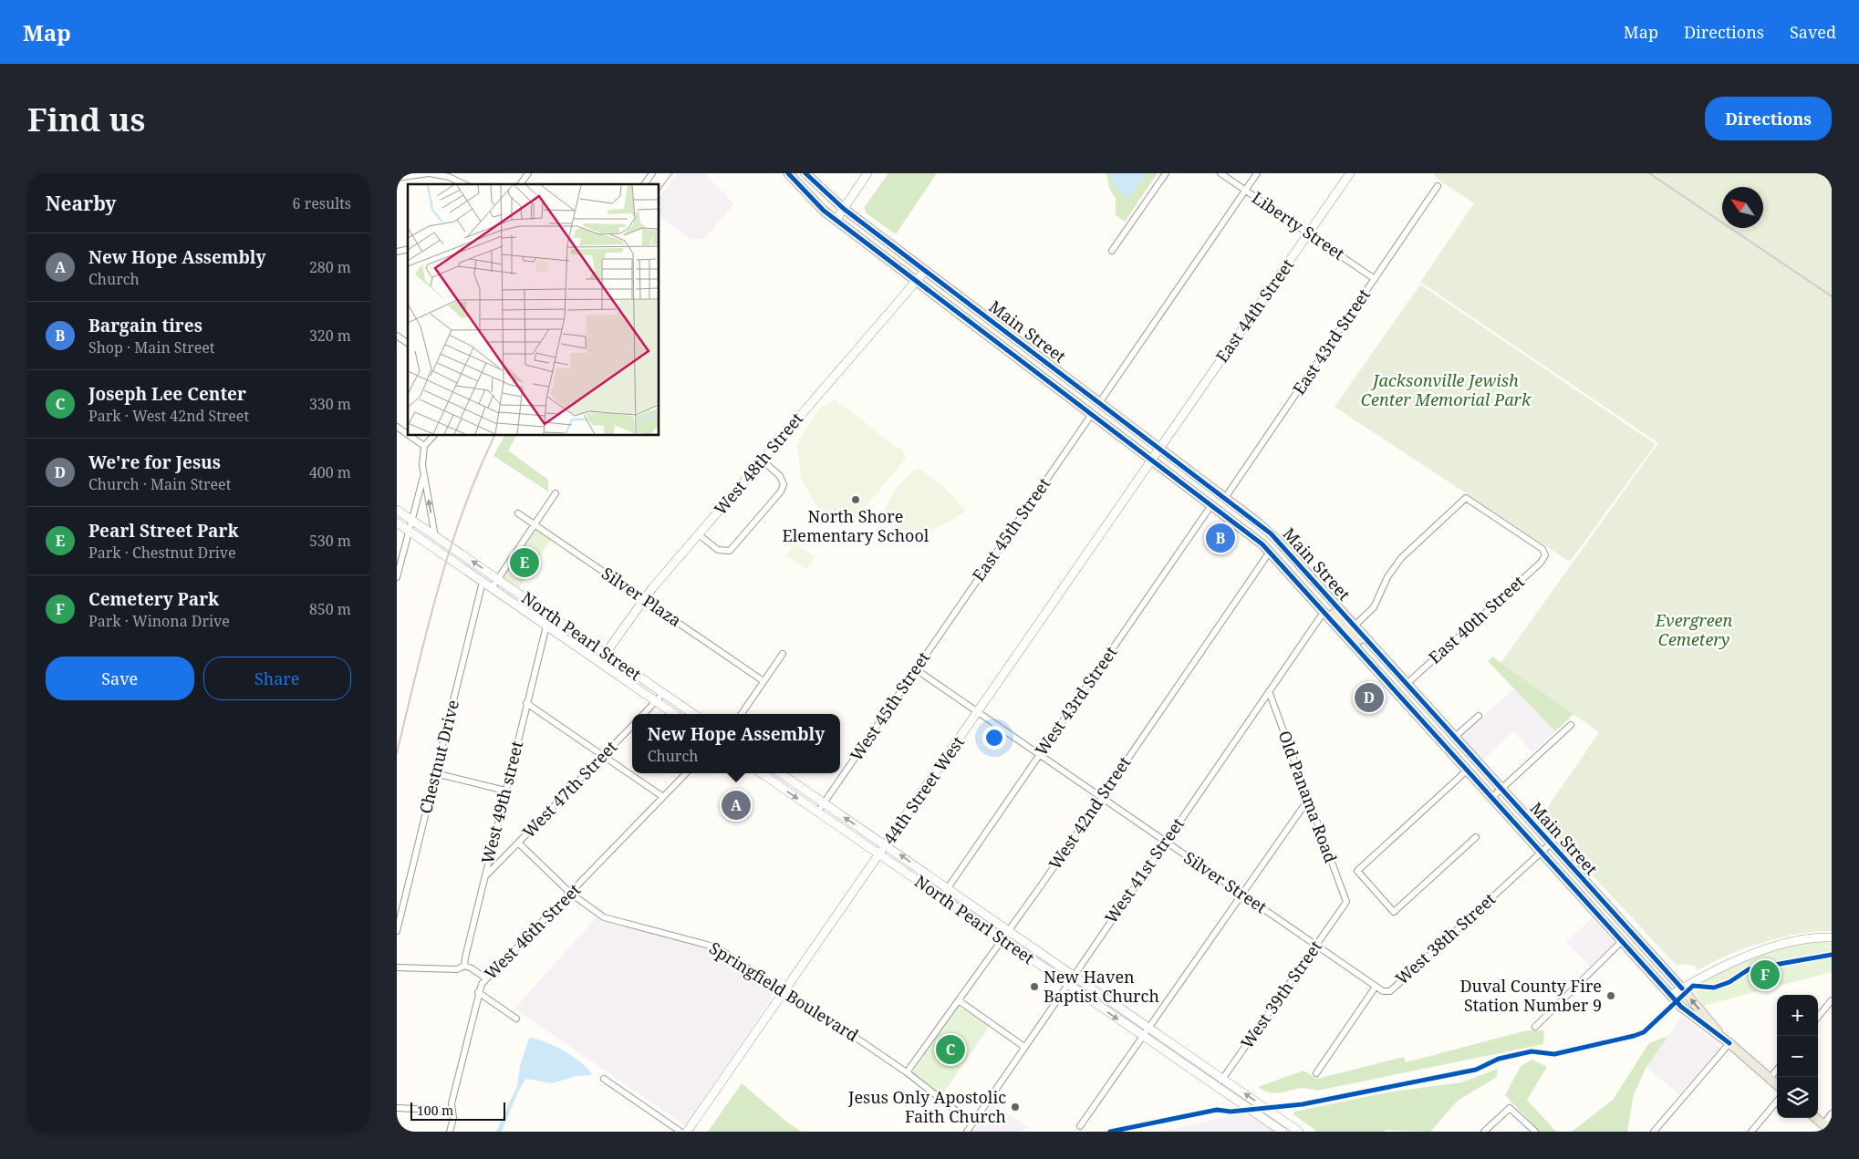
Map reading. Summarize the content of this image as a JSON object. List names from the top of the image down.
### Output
{
  "streets": {
    "main road": ["Main Street"],
    "street": [
      "Liberty Street",
      "East 44th Street",
      "East 43rd Street",
      "West 48th Street",
      "East 45th Street",
      "Silver Plaza",
      "East 40th Street",
      "North Pearl Street",
      "West 43rd Street",
      "West 45th Street",
      "Chestnut Drive",
      "West 47th Street",
      "44th Street West",
      "Old Panama Road",
      "West 49th street",
      "West 42nd Street",
      "West 41st Street",
      "Silver Street",
      "West 46th Street",
      "West 38th Street",
      "Springfield Boulevard",
      "West 39th Street"
    ]
  },
  "crossings": [
    ["Liberty Street", "East 44th Street"],
    ["Liberty Street", "East 43rd Street"],
    ["East 44th Street", "Main Street"],
    ["East 44th Street", "44th Street West"],
    ["Main Street", "East 43rd Street"],
    ["Main Street", "West 48th Street"],
    ["Main Street", "East 45th Street"],
    ["Main Street", "East 40th Street"],
    ["Main Street", "West 43rd Street"],
    ["Main Street", "44th Street West"],
    ["Main Street", "West 42nd Street"],
    ["Main Street", "West 41st Street"],
    ["Main Street", "West 38th Street"],
    ["West 48th Street", "Silver Plaza"],
    ["West 48th Street", "North Pearl Street"],
    ["East 45th Street", "West 45th Street"],
    ["North Pearl Street", "West 43rd Street"],
    ["North Pearl Street", "West 45th Street"],
    ["North Pearl Street", "Chestnut Drive"],
    ["North Pearl Street", "44th Street West"],
    ["North Pearl Street", "West 49th street"],
    ["North Pearl Street", "West 42nd Street"],
    ["North Pearl Street", "West 41st Street"],
    ["North Pearl Street", "West 39th Street"],
    ["West 43rd Street", "Silver Street"],
    ["West 45th Street", "Silver Street"],
    ["West 47th Street", "West 49th street"],
    ["West 47th Street", "Springfield Boulevard"],
    ["44th Street West", "Silver Street"],
    ["44th Street West", "Springfield Boulevard"],
    ["Old Panama Road", "West 41st Street"],
    ["Old Panama Road", "West 39th Street"],
    ["West 42nd Street", "Silver Street"],
    ["West 42nd Street", "Springfield Boulevard"],
    ["West 41st Street", "Silver Street"],
    ["West 41st Street", "Springfield Boulevard"],
    ["Silver Street", "West 38th Street"],
    ["Silver Street", "West 39th Street"],
    ["West 46th Street", "Springfield Boulevard"]
  ],
  "parks": ["Jacksonville Jewish Center Memorial Park", "Evergreen Cemetery"],
  "places": [
    "North Shore Elementary School",
    "New Haven Baptist Church",
    "Duval County Fire Station Number 9",
    "Jesus Only Apostolic Faith Church"
  ],
  "scale_bar": "100 m",
  "north": "top left",
  "page": {
    "header": "Map",
    "nav": ["Map", "Directions", "Saved"],
    "buttons": [
      "Directions",
      ["Save", "Share"]
    ],
    "title": "Find us",
    "heading": ["Nearby", "6 results"],
    "list": [
      {
        "mark": "A",
        "name": "New Hope Assembly",
        "note": "Church",
        "value": "280 m"
      },
      {
        "mark": "B",
        "name": "Bargain tires",
        "note": "Shop · Main Street",
        "value": "320 m"
      },
      {
        "mark": "C",
        "name": "Joseph Lee Center",
        "note": "Park · West 42nd Street",
        "value": "330 m"
      },
      {
        "mark": "D",
        "name": "We're for Jesus",
        "note": "Church · Main Street",
        "value": "400 m"
      },
      {
        "mark": "E",
        "name": "Pearl Street Park",
        "note": "Park · Chestnut Drive",
        "value": "530 m"
      },
      {
        "mark": "F",
        "name": "Cemetery Park",
        "note": "Park · Winona Drive",
        "value": "850 m"
      }
    ],
    "pins": [
      "B",
      "E",
      "D",
      "A",
      "F",
      "C"
    ],
    "popup": ["New Hope Assembly", "Church"],
    "map_buttons": ["+", "−"],
    "scale": "100 m"
  }
}
